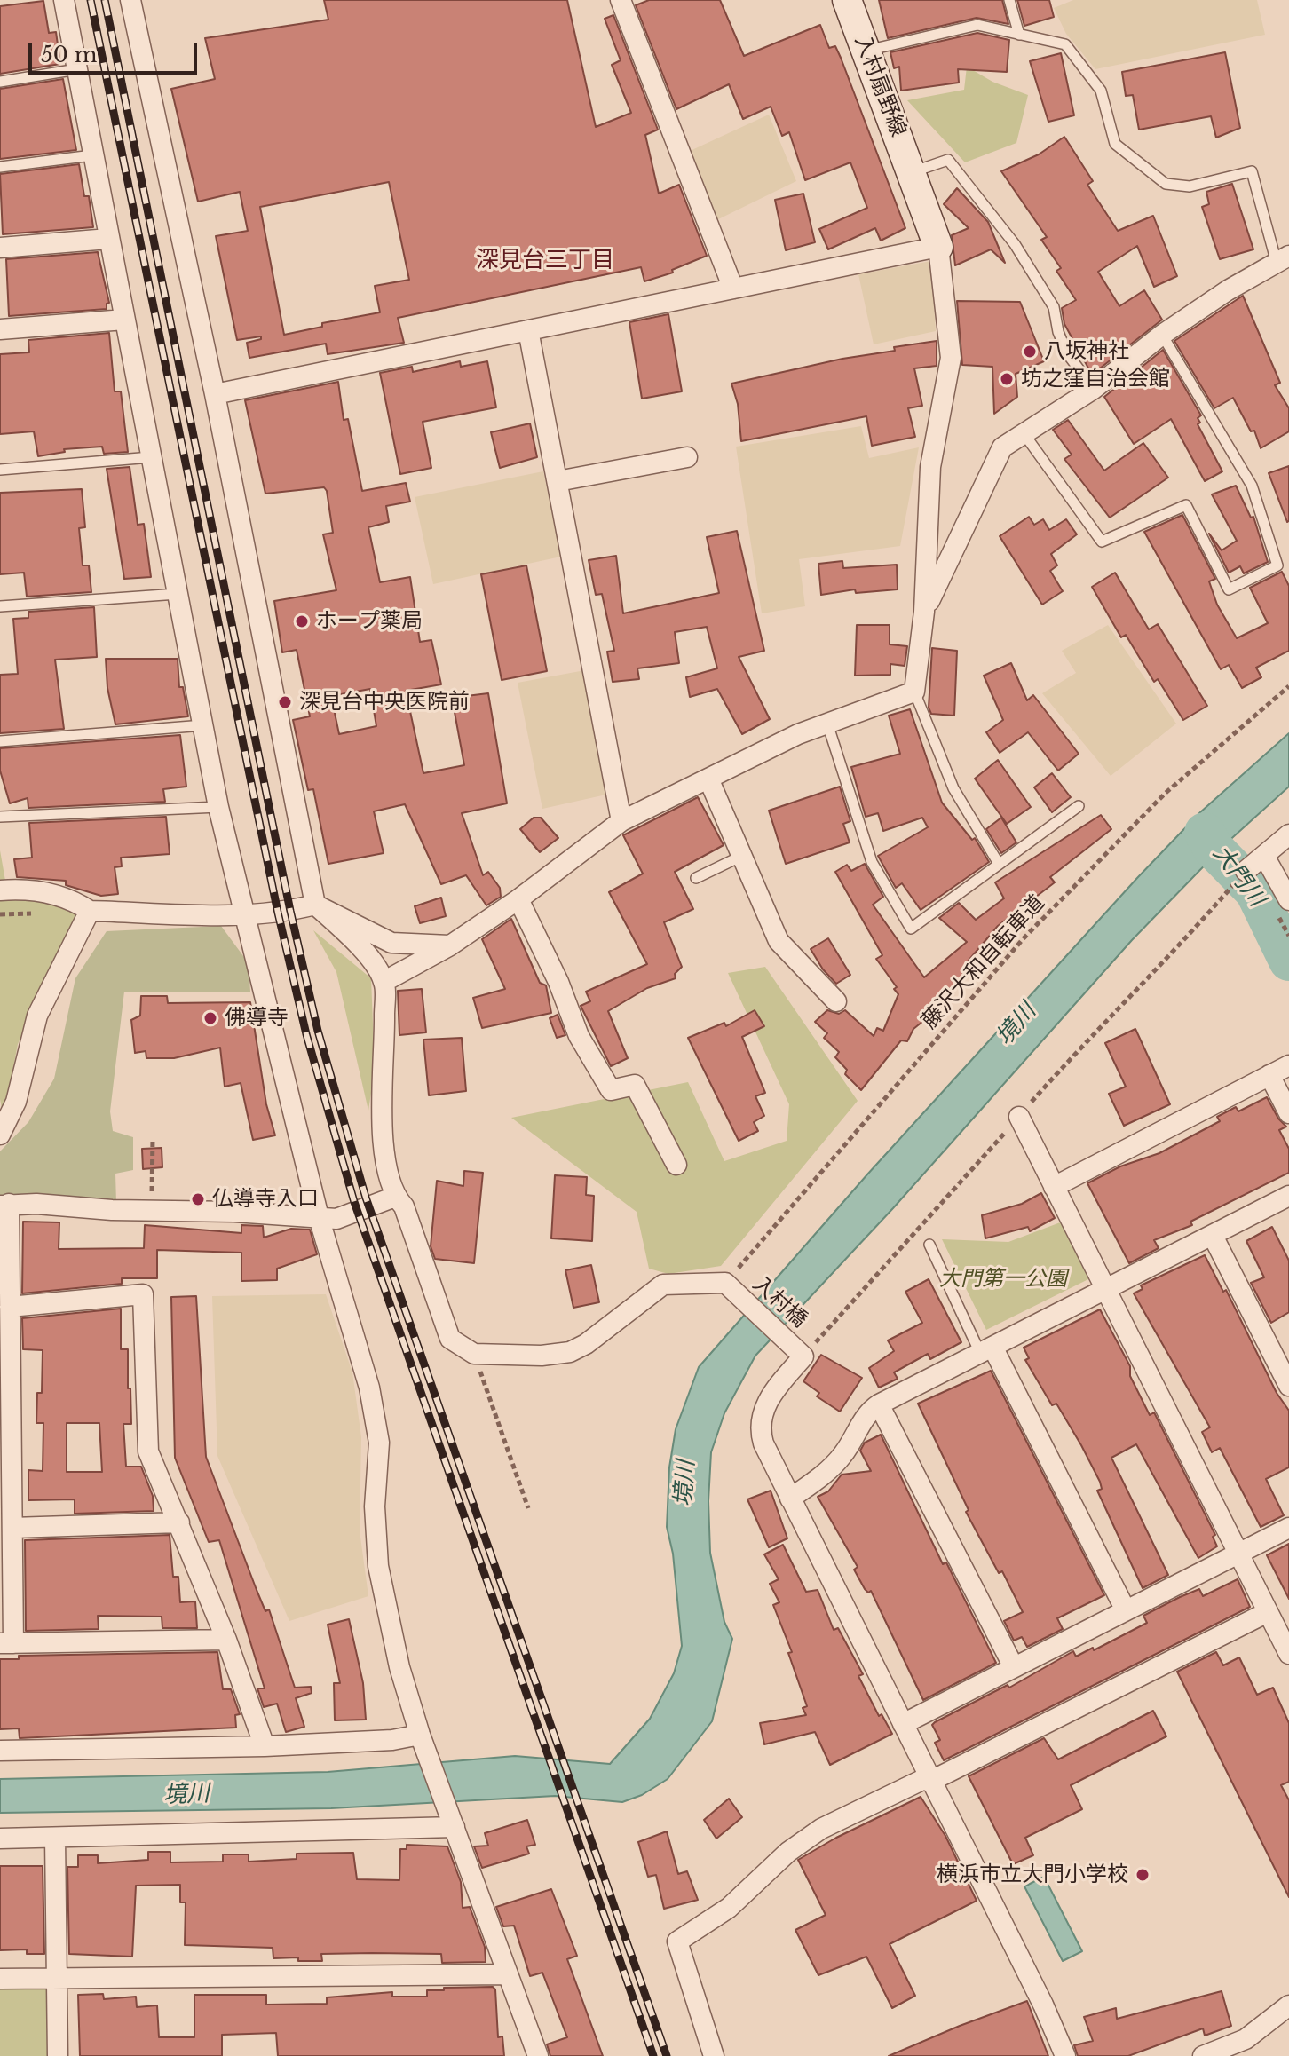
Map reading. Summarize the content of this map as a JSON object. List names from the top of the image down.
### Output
{
  "streets": {
    "street": ["入村扇野線", "入村橋"],
    "path": ["藤沢大和自転車道"]
  },
  "crossings": [
    ["藤沢大和自転車道", "入村橋"]
  ],
  "districts": ["深見台三丁目"],
  "water": ["大門川", "境川"],
  "parks": ["大門第一公園"],
  "places": [
    "八坂神社",
    "坊之窪自治会館",
    "ホープ薬局",
    "深見台中央医院前",
    "佛導寺",
    "仏導寺入口",
    "横浜市立大門小学校"
  ],
  "scale_bar": "50 m"
}
